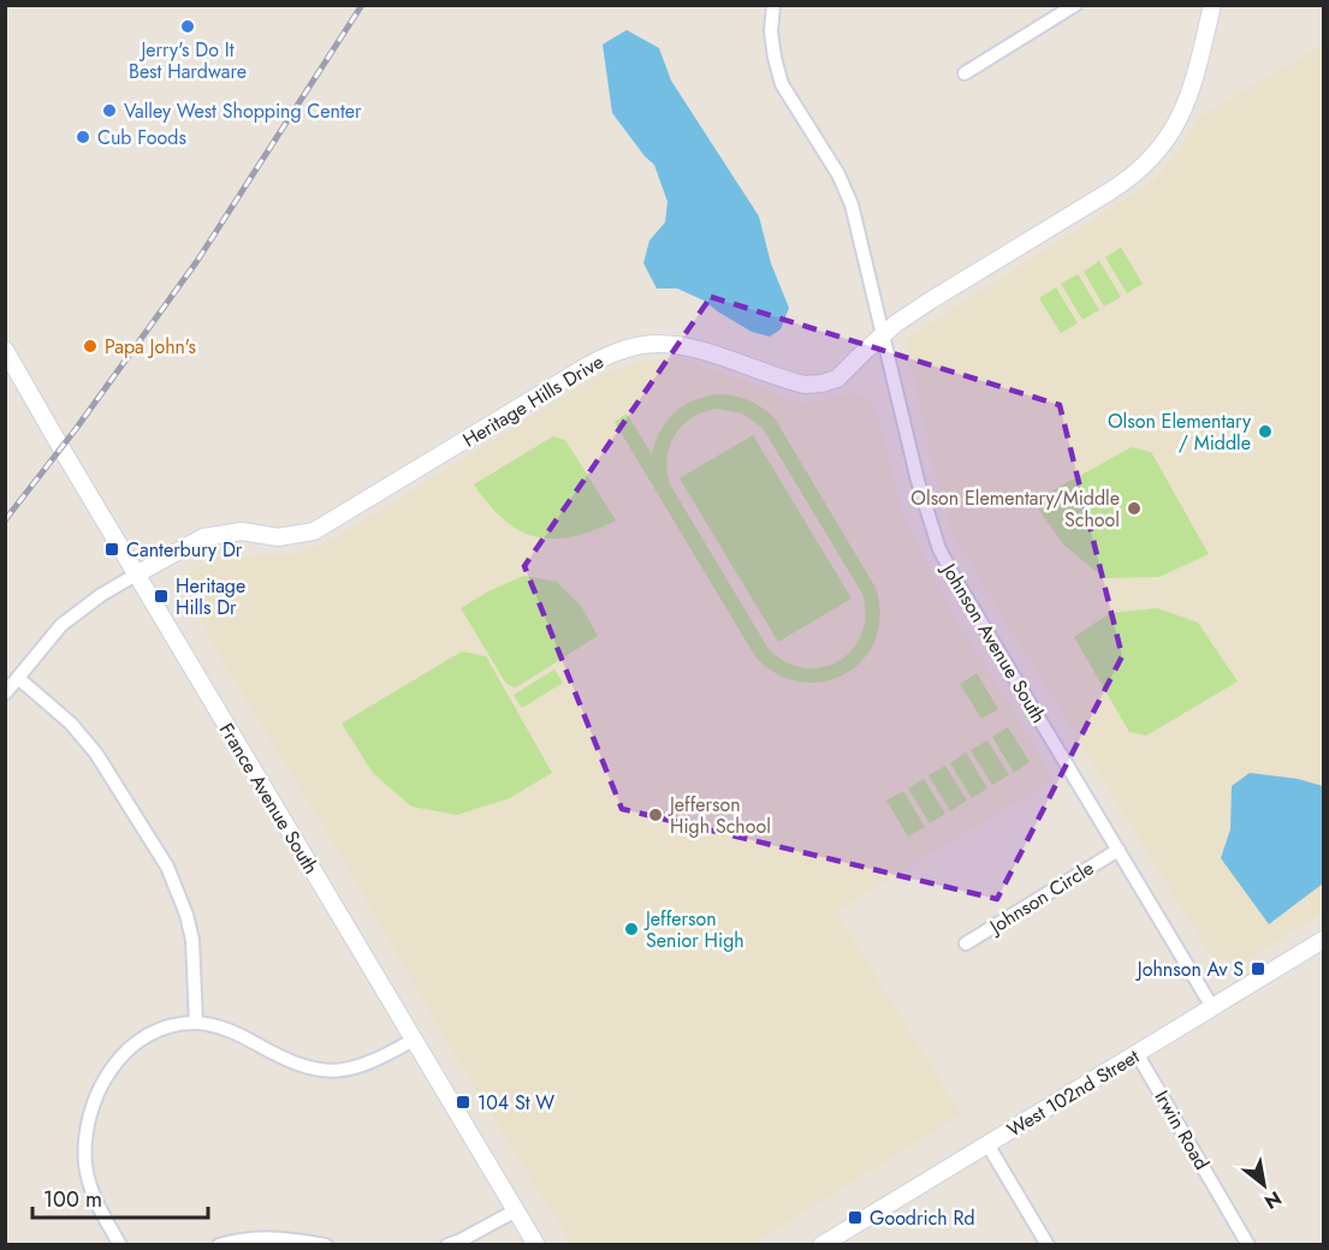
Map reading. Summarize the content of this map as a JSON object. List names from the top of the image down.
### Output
{
  "streets": {
    "street": [
      "Heritage Hills Drive",
      "Johnson Avenue South",
      "France Avenue South",
      "Johnson Circle",
      "West 102nd Street",
      "Irwin Road"
    ]
  },
  "crossings": [
    ["Heritage Hills Drive", "Johnson Avenue South"],
    ["Heritage Hills Drive", "France Avenue South"],
    ["Johnson Avenue South", "Johnson Circle"],
    ["Johnson Avenue South", "West 102nd Street"],
    ["West 102nd Street", "Irwin Road"]
  ],
  "places": {
    "other": [
      "Jerry's Do It Best Hardware",
      "Valley West Shopping Center",
      "Cub Foods",
      "Papa John's",
      "Olson Elementary / Middle",
      "Olson Elementary/Middle School",
      "Jefferson High School",
      "Jefferson Senior High"
    ],
    "transit": [
      "Canterbury Dr",
      "Heritage Hills Dr",
      "Johnson Av S",
      "104 St W",
      "Goodrich Rd"
    ]
  },
  "scale_bar": "100 m",
  "north": "bottom right"
}
